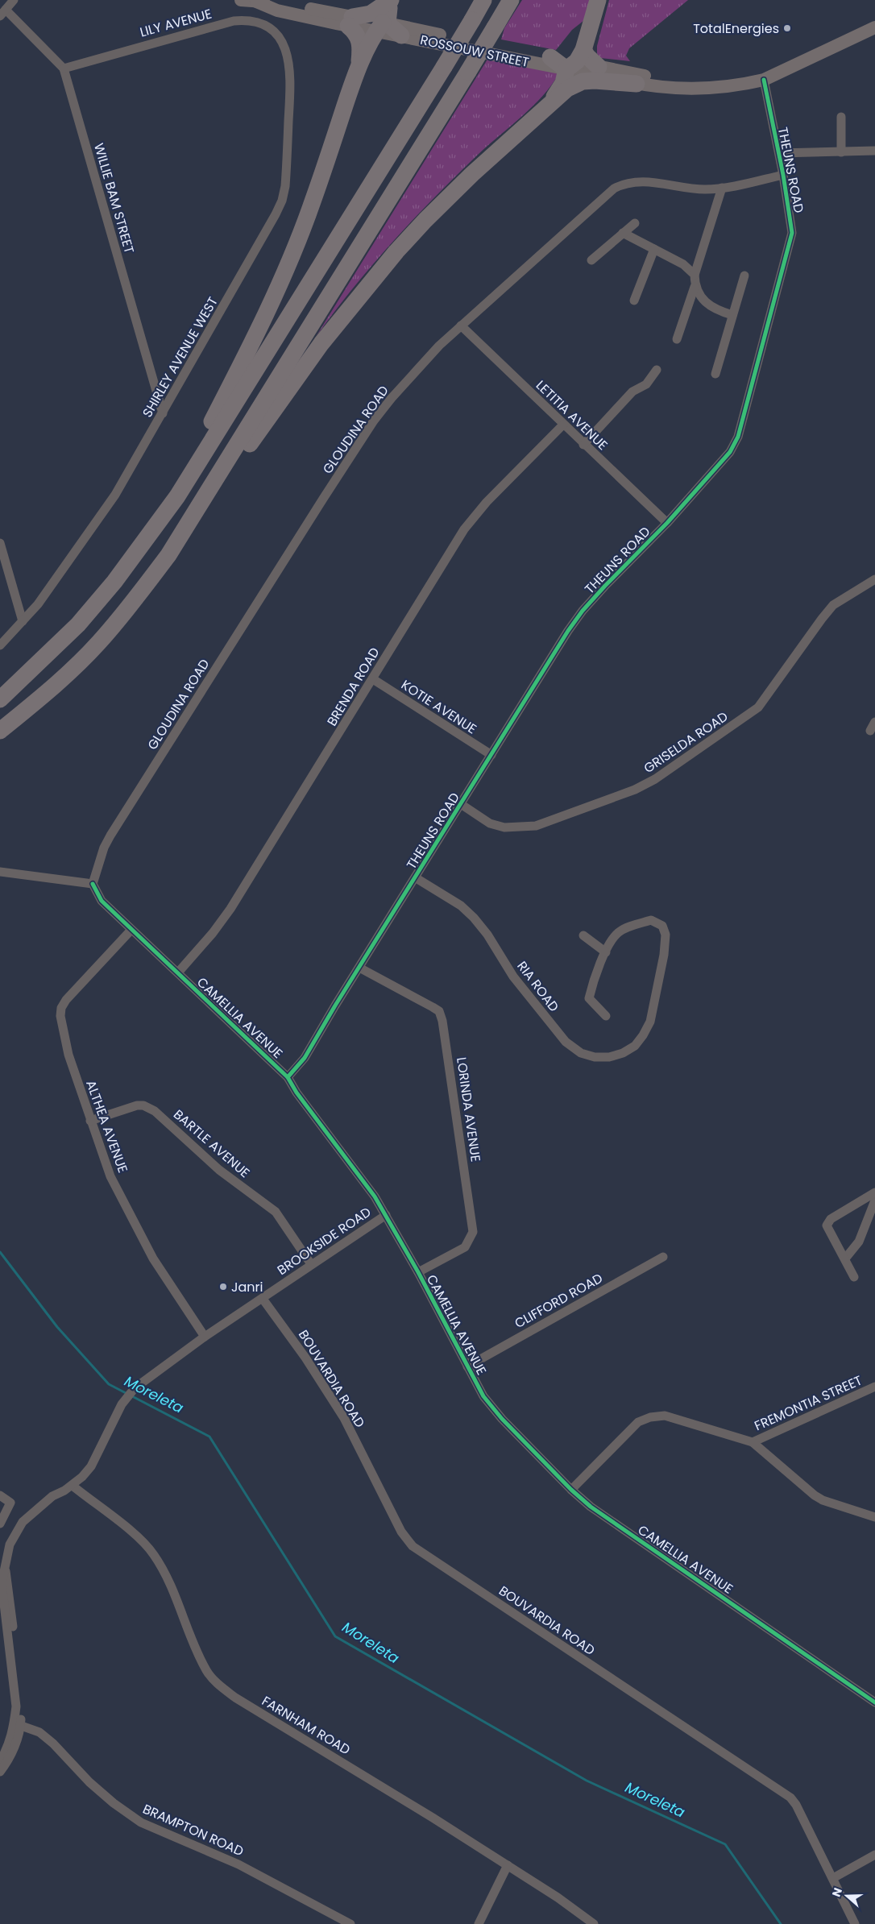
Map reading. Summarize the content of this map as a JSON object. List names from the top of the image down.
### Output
{
  "streets": {
    "main road": ["ROSSOUW STREET"],
    "street": [
      "LILY AVENUE",
      "THEUNS ROAD",
      "WILLIE BAM STREET",
      "SHIRLEY AVENUE WEST",
      "LETITIA AVENUE",
      "GLOUDINA ROAD",
      "BRENDA ROAD",
      "KOTIE AVENUE",
      "GRISELDA ROAD",
      "RIA ROAD",
      "CAMELLIA AVENUE",
      "LORINDA AVENUE",
      "ALTHEA AVENUE",
      "BARTLE AVENUE",
      "BROOKSIDE ROAD",
      "CLIFFORD ROAD",
      "BOUVARDIA ROAD",
      "FREMONTIA STREET",
      "FARNHAM ROAD",
      "BRAMPTON ROAD"
    ]
  },
  "crossings": [
    ["LILY AVENUE", "WILLIE BAM STREET"],
    ["LILY AVENUE", "SHIRLEY AVENUE WEST"],
    ["ROSSOUW STREET", "THEUNS ROAD"],
    ["THEUNS ROAD", "LETITIA AVENUE"],
    ["THEUNS ROAD", "GLOUDINA ROAD"],
    ["THEUNS ROAD", "KOTIE AVENUE"],
    ["THEUNS ROAD", "GRISELDA ROAD"],
    ["THEUNS ROAD", "RIA ROAD"],
    ["THEUNS ROAD", "CAMELLIA AVENUE"],
    ["THEUNS ROAD", "LORINDA AVENUE"],
    ["WILLIE BAM STREET", "SHIRLEY AVENUE WEST"],
    ["LETITIA AVENUE", "GLOUDINA ROAD"],
    ["LETITIA AVENUE", "BRENDA ROAD"],
    ["GLOUDINA ROAD", "CAMELLIA AVENUE"],
    ["BRENDA ROAD", "KOTIE AVENUE"],
    ["BRENDA ROAD", "CAMELLIA AVENUE"],
    ["CAMELLIA AVENUE", "LORINDA AVENUE"],
    ["CAMELLIA AVENUE", "ALTHEA AVENUE"],
    ["CAMELLIA AVENUE", "BROOKSIDE ROAD"],
    ["CAMELLIA AVENUE", "CLIFFORD ROAD"],
    ["ALTHEA AVENUE", "BARTLE AVENUE"],
    ["ALTHEA AVENUE", "BROOKSIDE ROAD"],
    ["BARTLE AVENUE", "BROOKSIDE ROAD"],
    ["BROOKSIDE ROAD", "BOUVARDIA ROAD"],
    ["BROOKSIDE ROAD", "FARNHAM ROAD"]
  ],
  "water": ["Moreleta"],
  "places": ["TotalEnergies", "Janri"],
  "north": "left"
}
